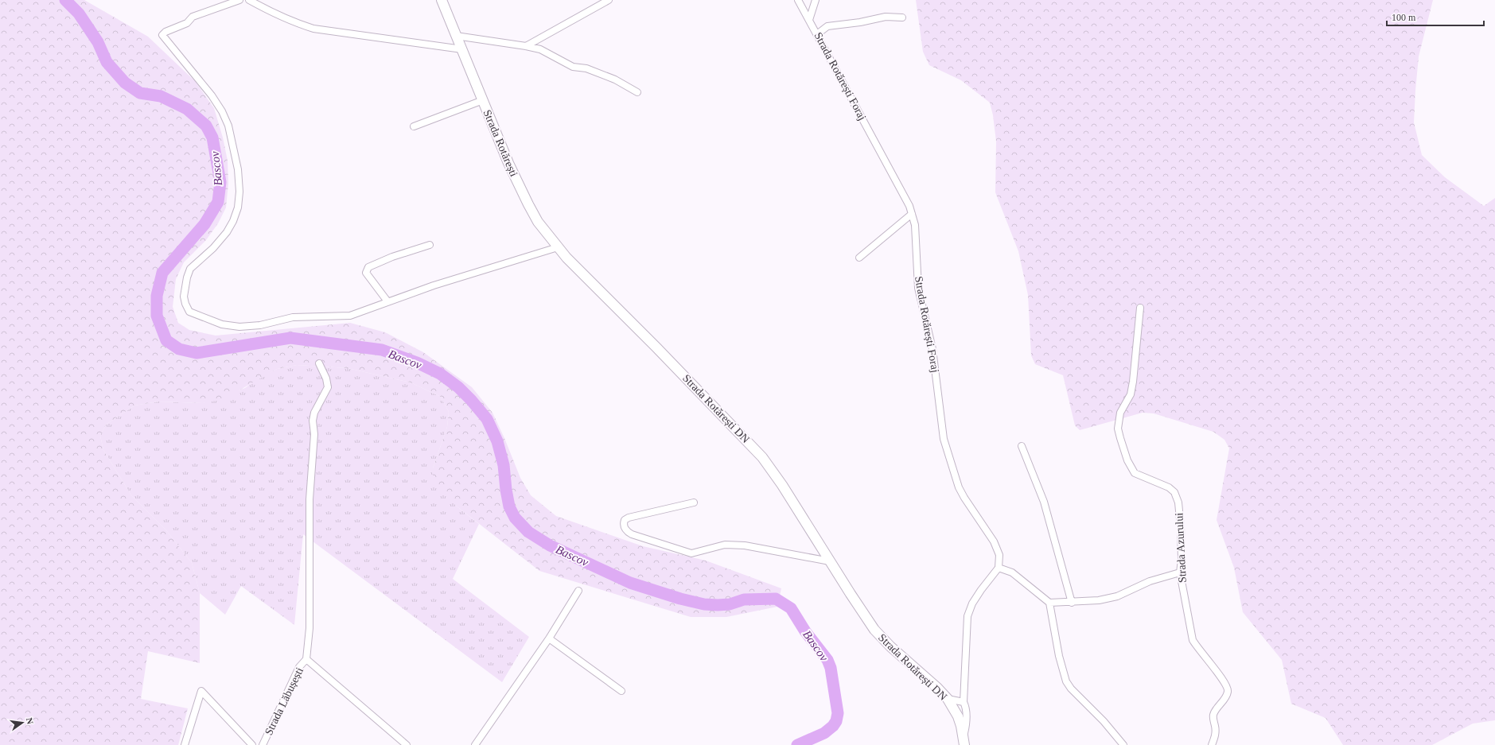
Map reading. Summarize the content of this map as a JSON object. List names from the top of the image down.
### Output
{
  "streets": {
    "highway": ["Strada Rotărești", "Strada Rotărești DN"],
    "street": ["Strada Rotărești Foraj", "Strada Azurului", "Strada Lăbușești"]
  },
  "crossings": [
    ["Strada Rotărești", "Strada Rotărești DN"]
  ],
  "water": ["Bascov"],
  "scale_bar": "100 m",
  "north": "right"
}
